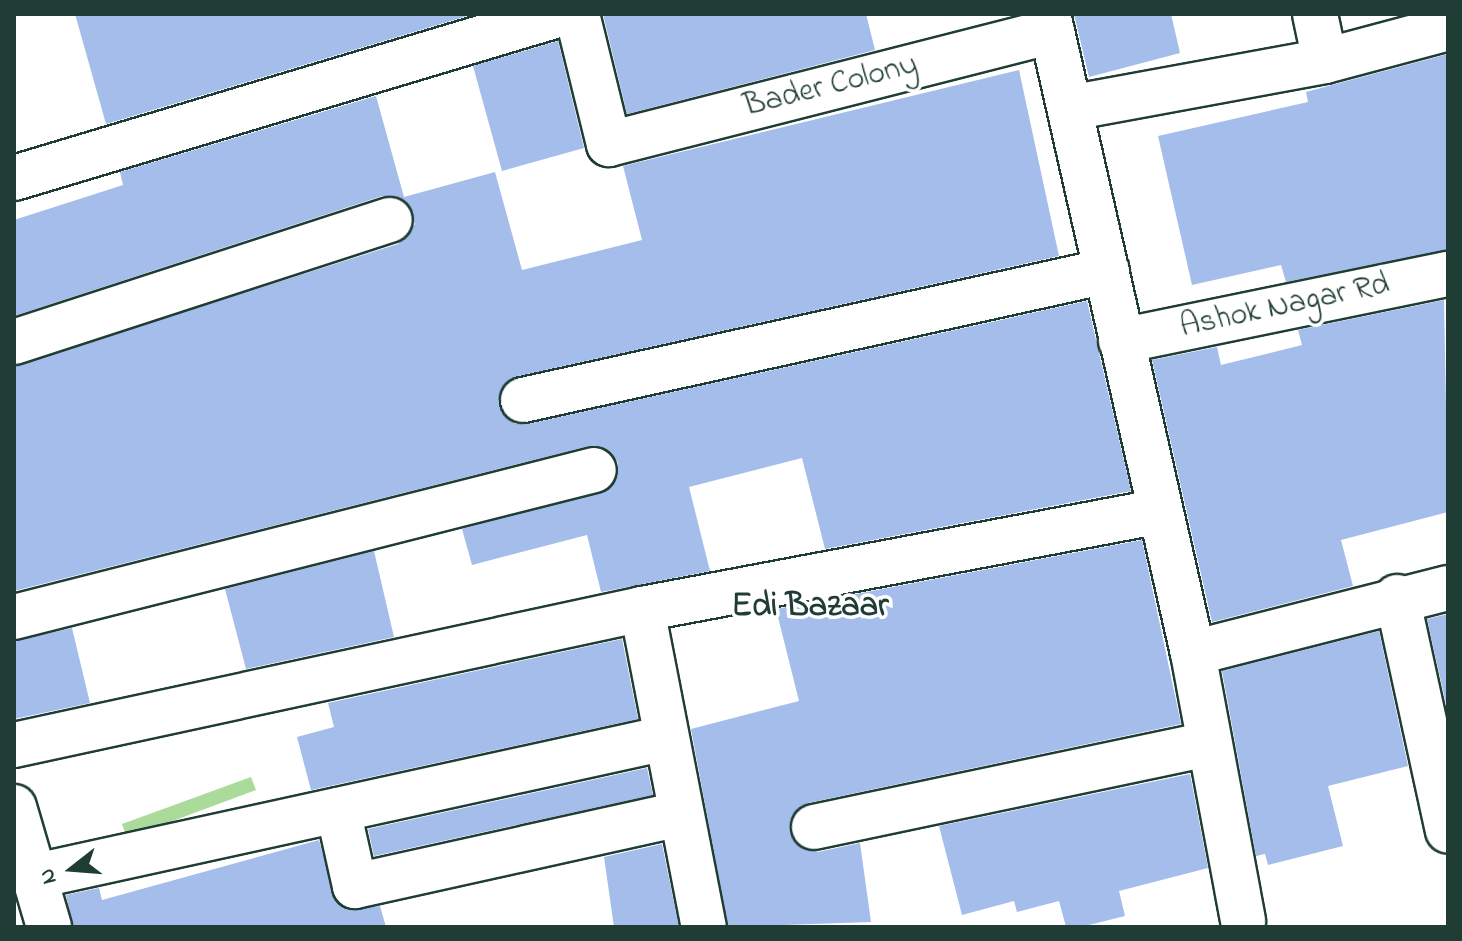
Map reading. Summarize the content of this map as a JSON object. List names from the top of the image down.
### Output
{
  "streets": {
    "street": ["Bader Colony", "Ashok Nagar Rd"]
  },
  "districts": ["Edi Bazaar"],
  "north": "left"
}
